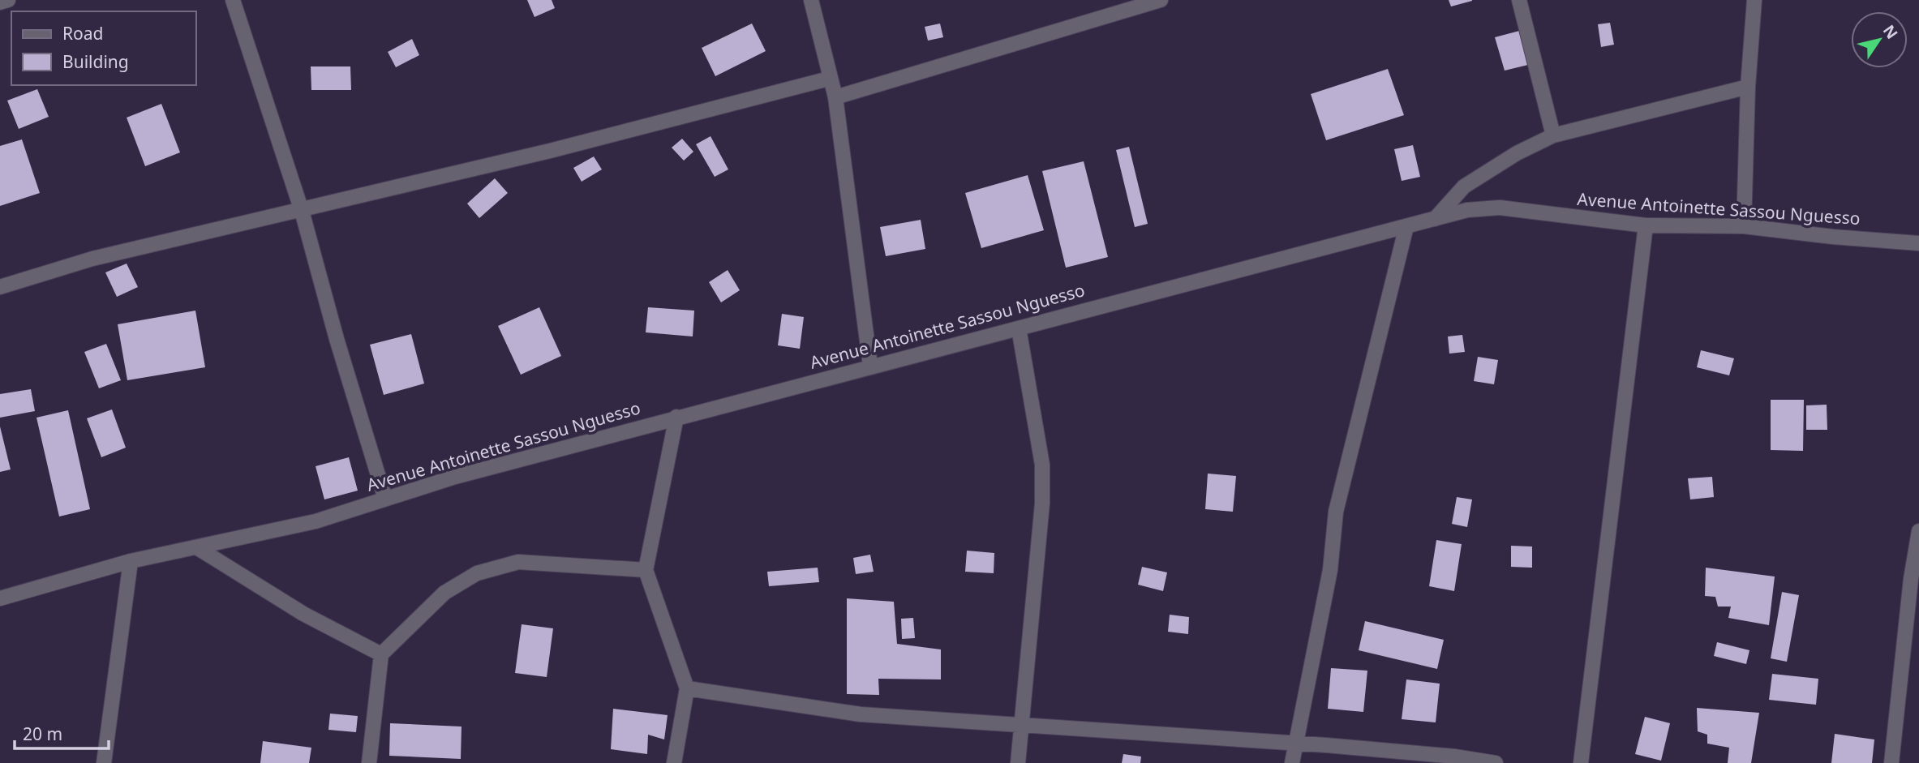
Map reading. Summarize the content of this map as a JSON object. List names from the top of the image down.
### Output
{
  "streets": {
    "street": ["Avenue Antoinette Sassou Nguesso"]
  },
  "legend": ["Road", "Building"],
  "scale_bar": "20 m",
  "north": "top right"
}
